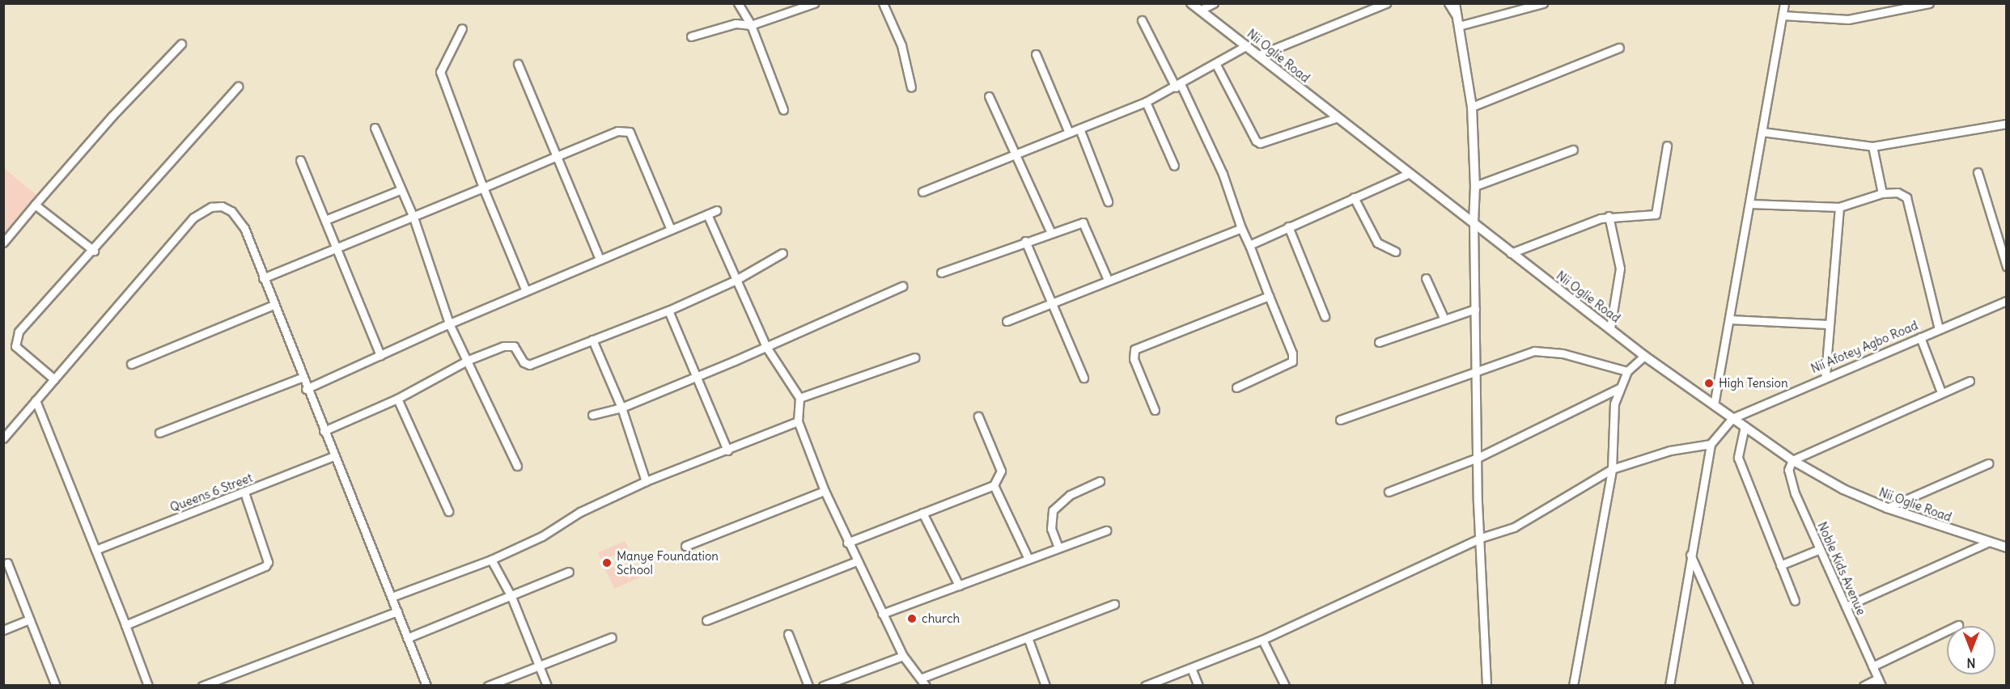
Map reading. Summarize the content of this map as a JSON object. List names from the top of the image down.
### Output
{
  "streets": {
    "street": [
      "Nii Oglie Road",
      "Nii Afotey Agbo Road",
      "Queens 6 Street",
      "Noble Kids Avenue"
    ]
  },
  "crossings": [
    ["Nii Oglie Road", "Nii Afotey Agbo Road"],
    ["Nii Oglie Road", "Noble Kids Avenue"]
  ],
  "places": ["High Tension", "Manye Foundation School", "church"],
  "north": "bottom"
}
